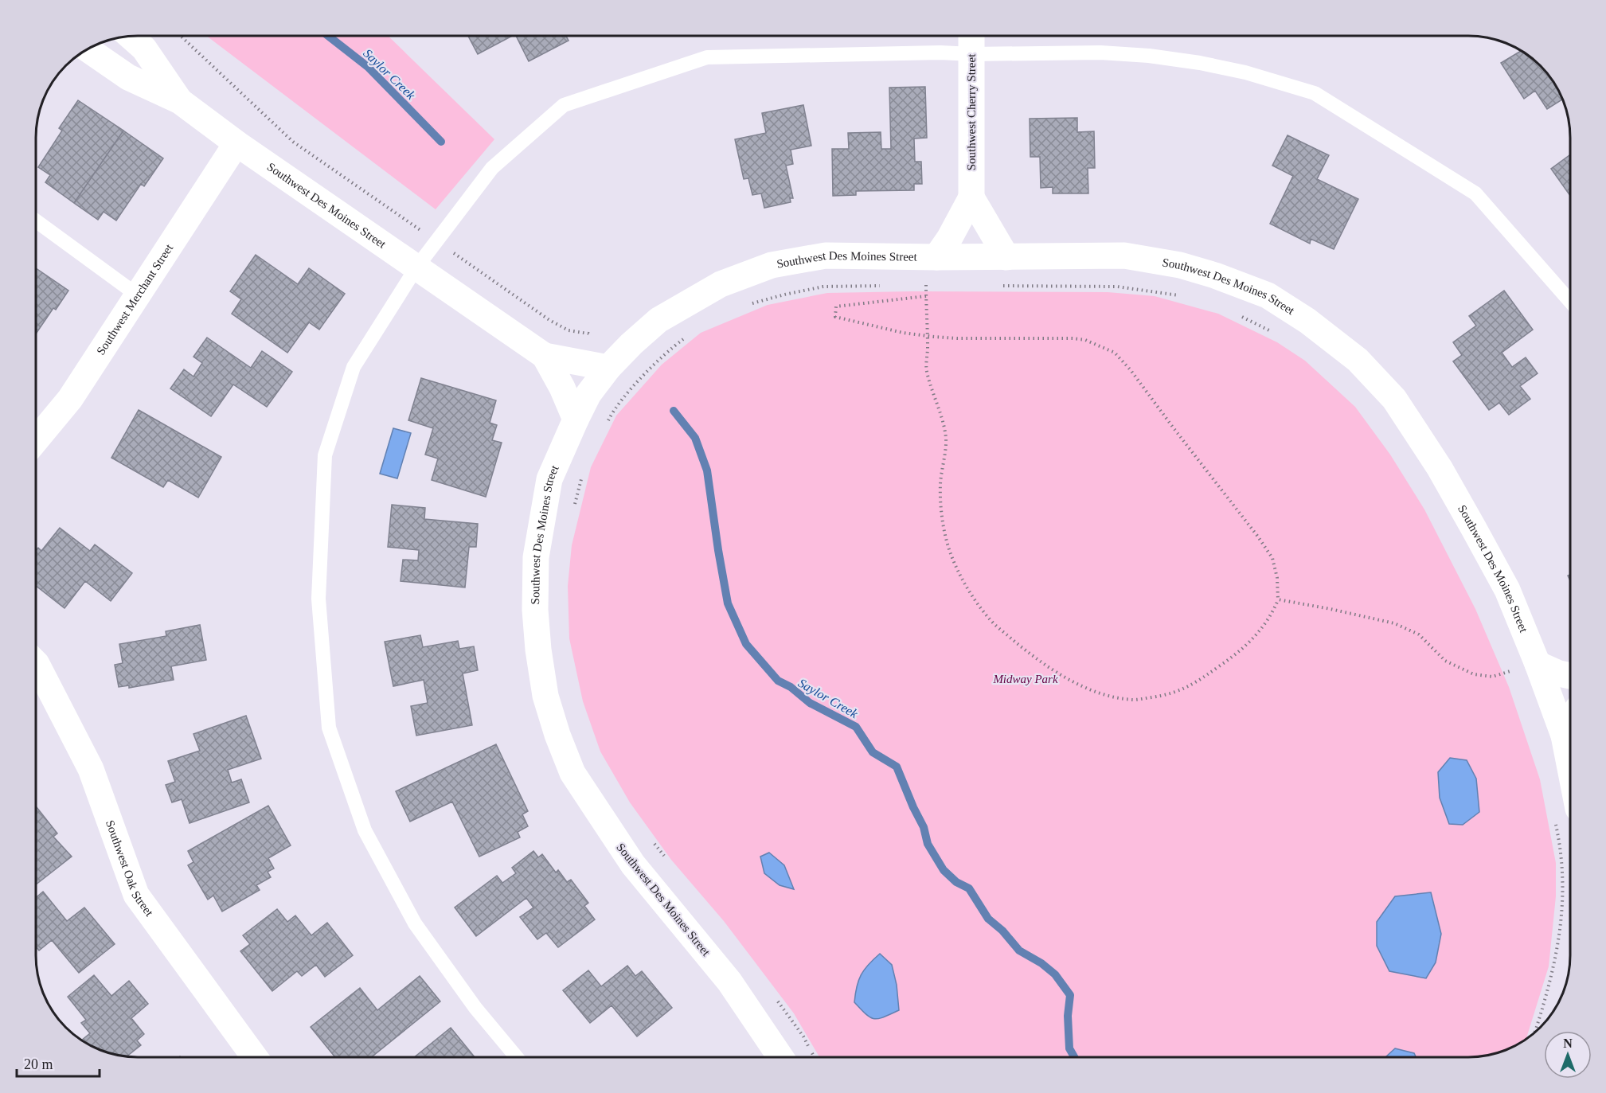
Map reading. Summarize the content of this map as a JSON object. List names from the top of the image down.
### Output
{
  "streets": {
    "street": [
      "Southwest Cherry Street",
      "Southwest Des Moines Street",
      "Southwest Merchant Street",
      "Southwest Oak Street"
    ]
  },
  "crossings": [
    ["Southwest Cherry Street", "Southwest Des Moines Street"],
    ["Southwest Des Moines Street", "Southwest Merchant Street"]
  ],
  "water": ["Saylor Creek"],
  "parks": ["Midway Park"],
  "scale_bar": "20 m",
  "north": "top"
}
